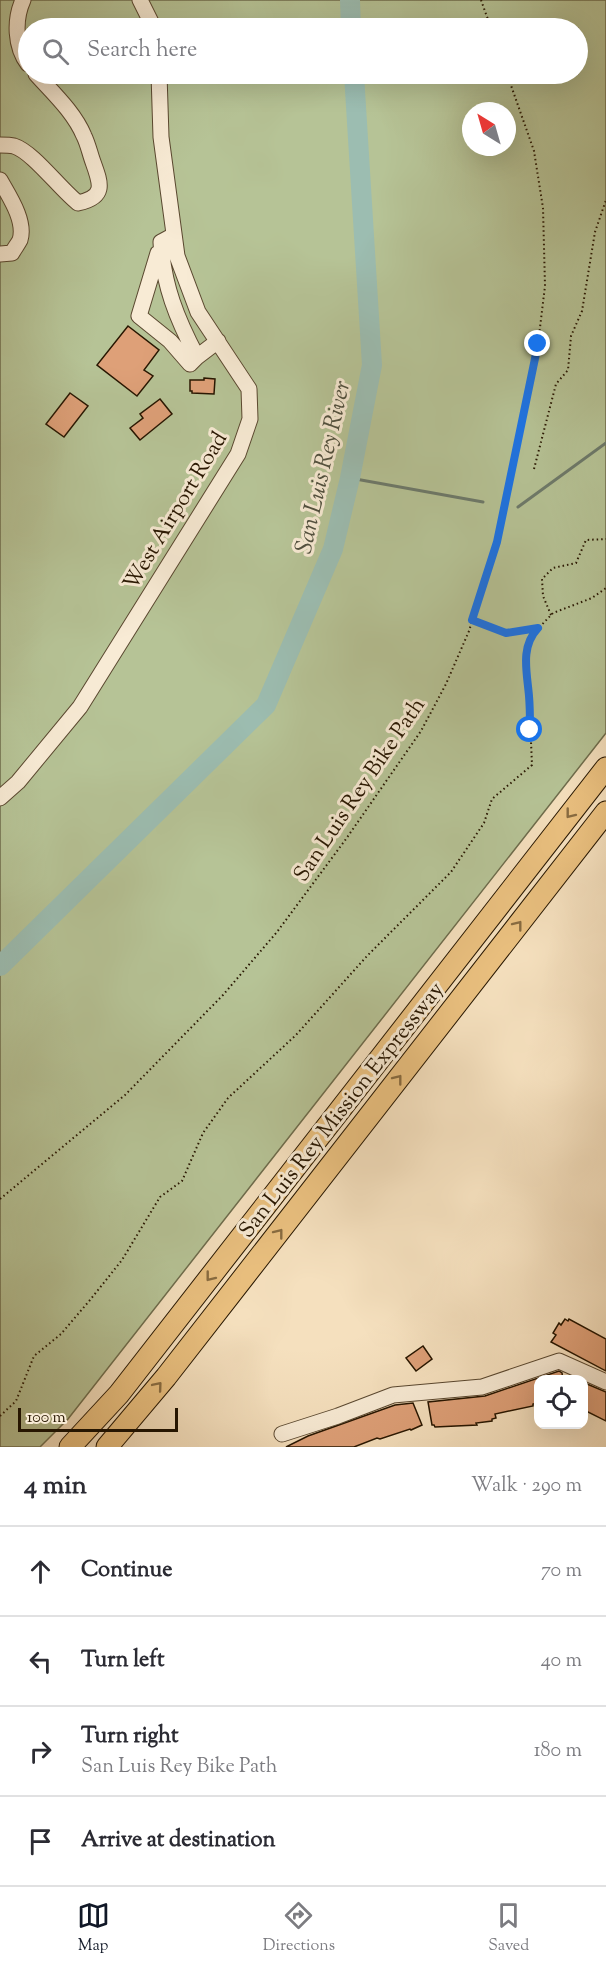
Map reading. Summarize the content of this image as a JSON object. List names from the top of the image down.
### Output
{
  "streets": {
    "highway": ["San Luis Rey Mission Expressway"],
    "street": ["West Airport Road"],
    "path": ["San Luis Rey Bike Path"]
  },
  "water": ["San Luis Rey River"],
  "scale_bar": "100 m",
  "north": "top left",
  "page": {
    "search": "Search here",
    "scale": "100 m",
    "heading": ["4 min", "Walk · 290 m"],
    "list": [
      ["Continue", "70 m"],
      ["Turn left", "40 m"],
      ["Turn right", "San Luis Rey Bike Path", "180 m"],
      "Arrive at destination"
    ],
    "nav": ["Map", "Directions", "Saved"]
  }
}
